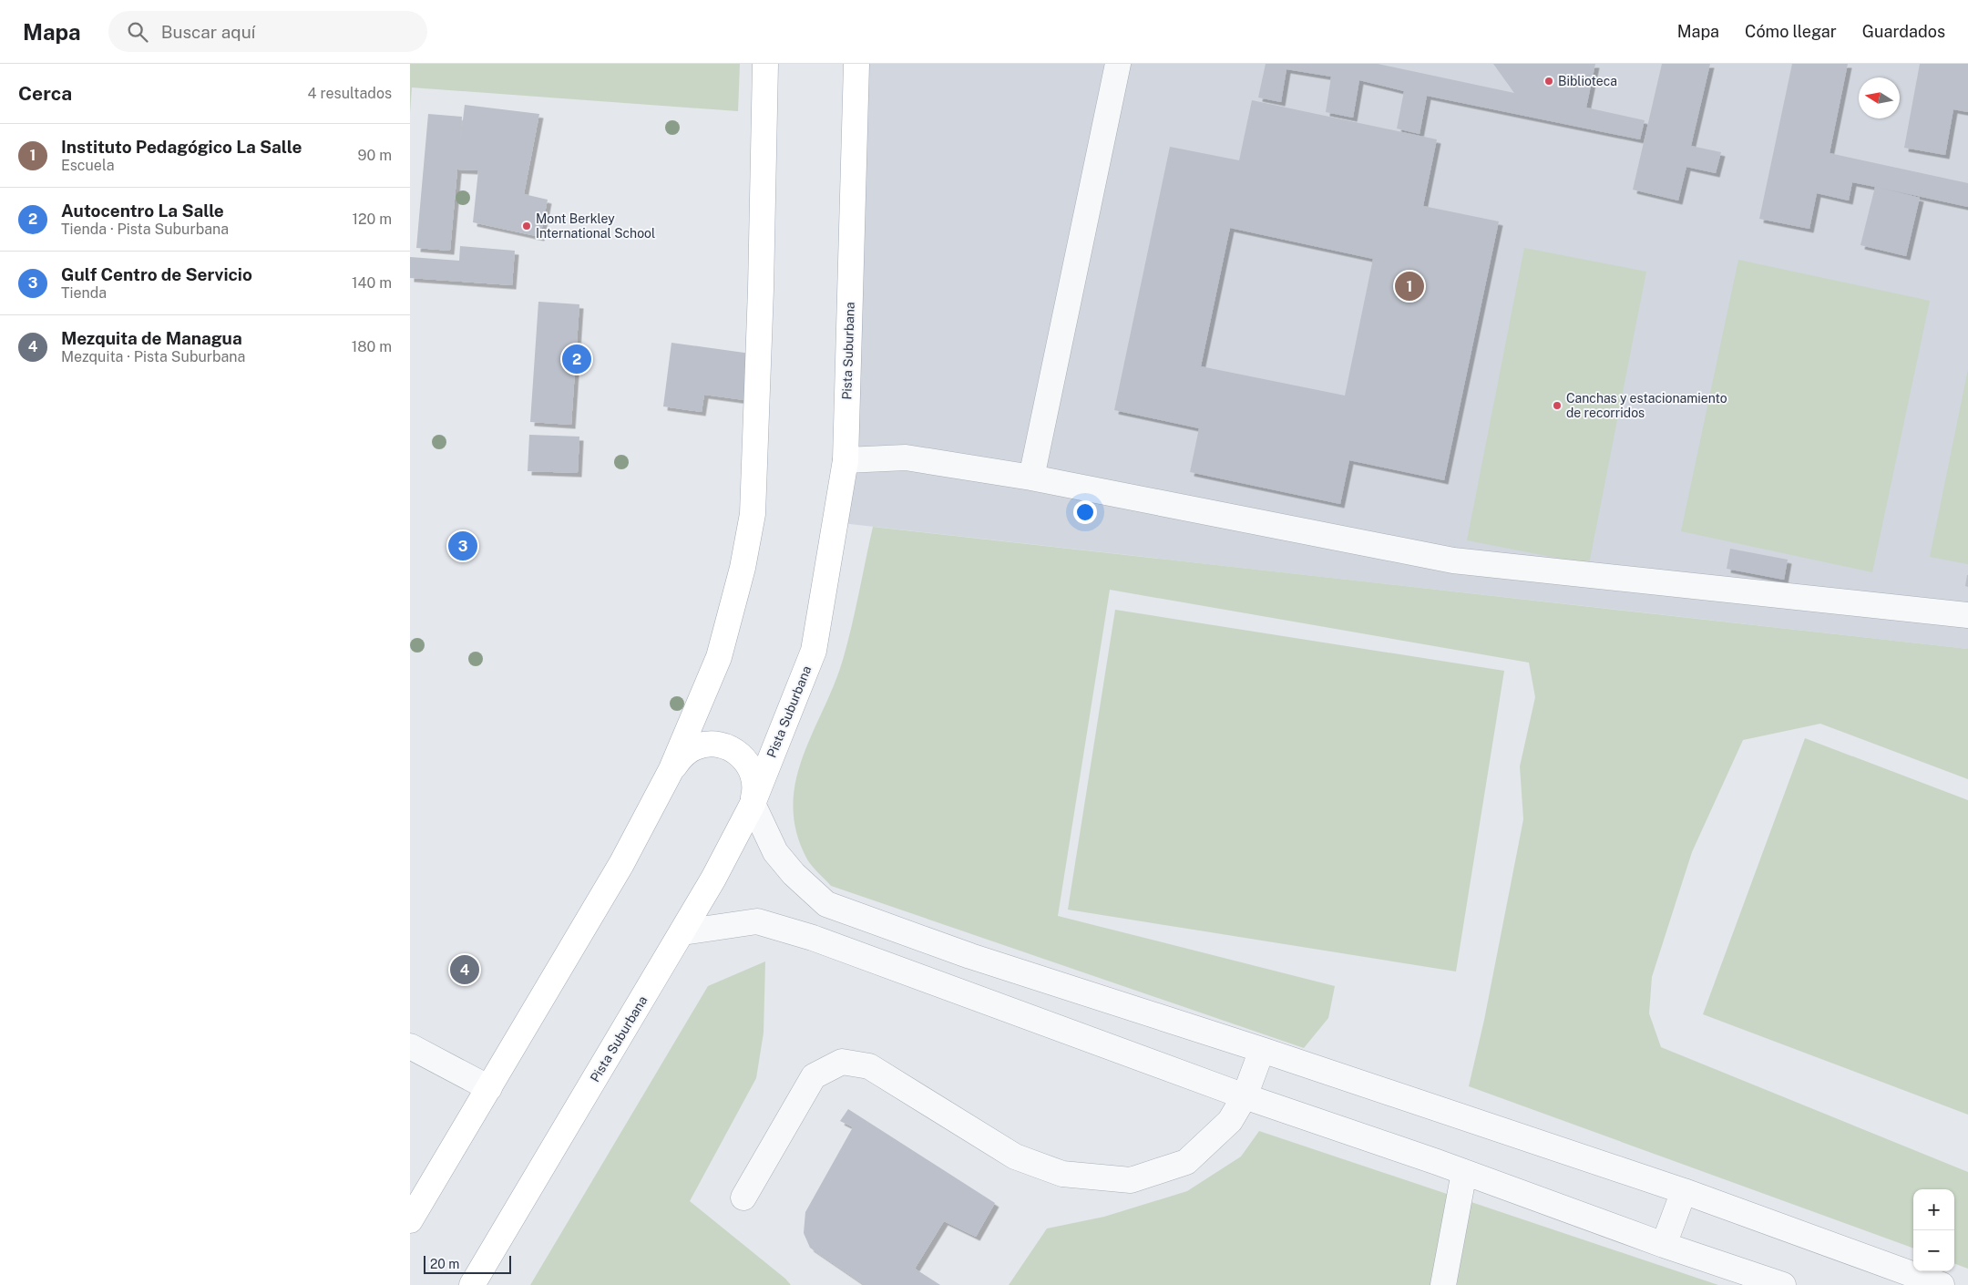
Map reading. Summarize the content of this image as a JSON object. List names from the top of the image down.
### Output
{
  "streets": {
    "main road": ["Pista Suburbana"]
  },
  "places": ["Biblioteca", "Mont Berkley International School", "Canchas y estacionamiento de recorridos"],
  "scale_bar": "20 m",
  "north": "left",
  "page": {
    "header": "Mapa",
    "search": "Buscar aquí",
    "nav": ["Mapa", "Cómo llegar", "Guardados"],
    "heading": ["Cerca", "4 resultados"],
    "list": [
      {
        "mark": "1",
        "name": "Instituto Pedagógico La Salle",
        "note": "Escuela",
        "value": "90 m"
      },
      {
        "mark": "2",
        "name": "Autocentro La Salle",
        "note": "Tienda · Pista Suburbana",
        "value": "120 m"
      },
      {
        "mark": "3",
        "name": "Gulf Centro de Servicio",
        "note": "Tienda",
        "value": "140 m"
      },
      {
        "mark": "4",
        "name": "Mezquita de Managua",
        "note": "Mezquita · Pista Suburbana",
        "value": "180 m"
      }
    ],
    "pins": [
      "1",
      "2",
      "3",
      "4"
    ],
    "map_buttons": ["+", "−"],
    "scale": "20 m"
  }
}
